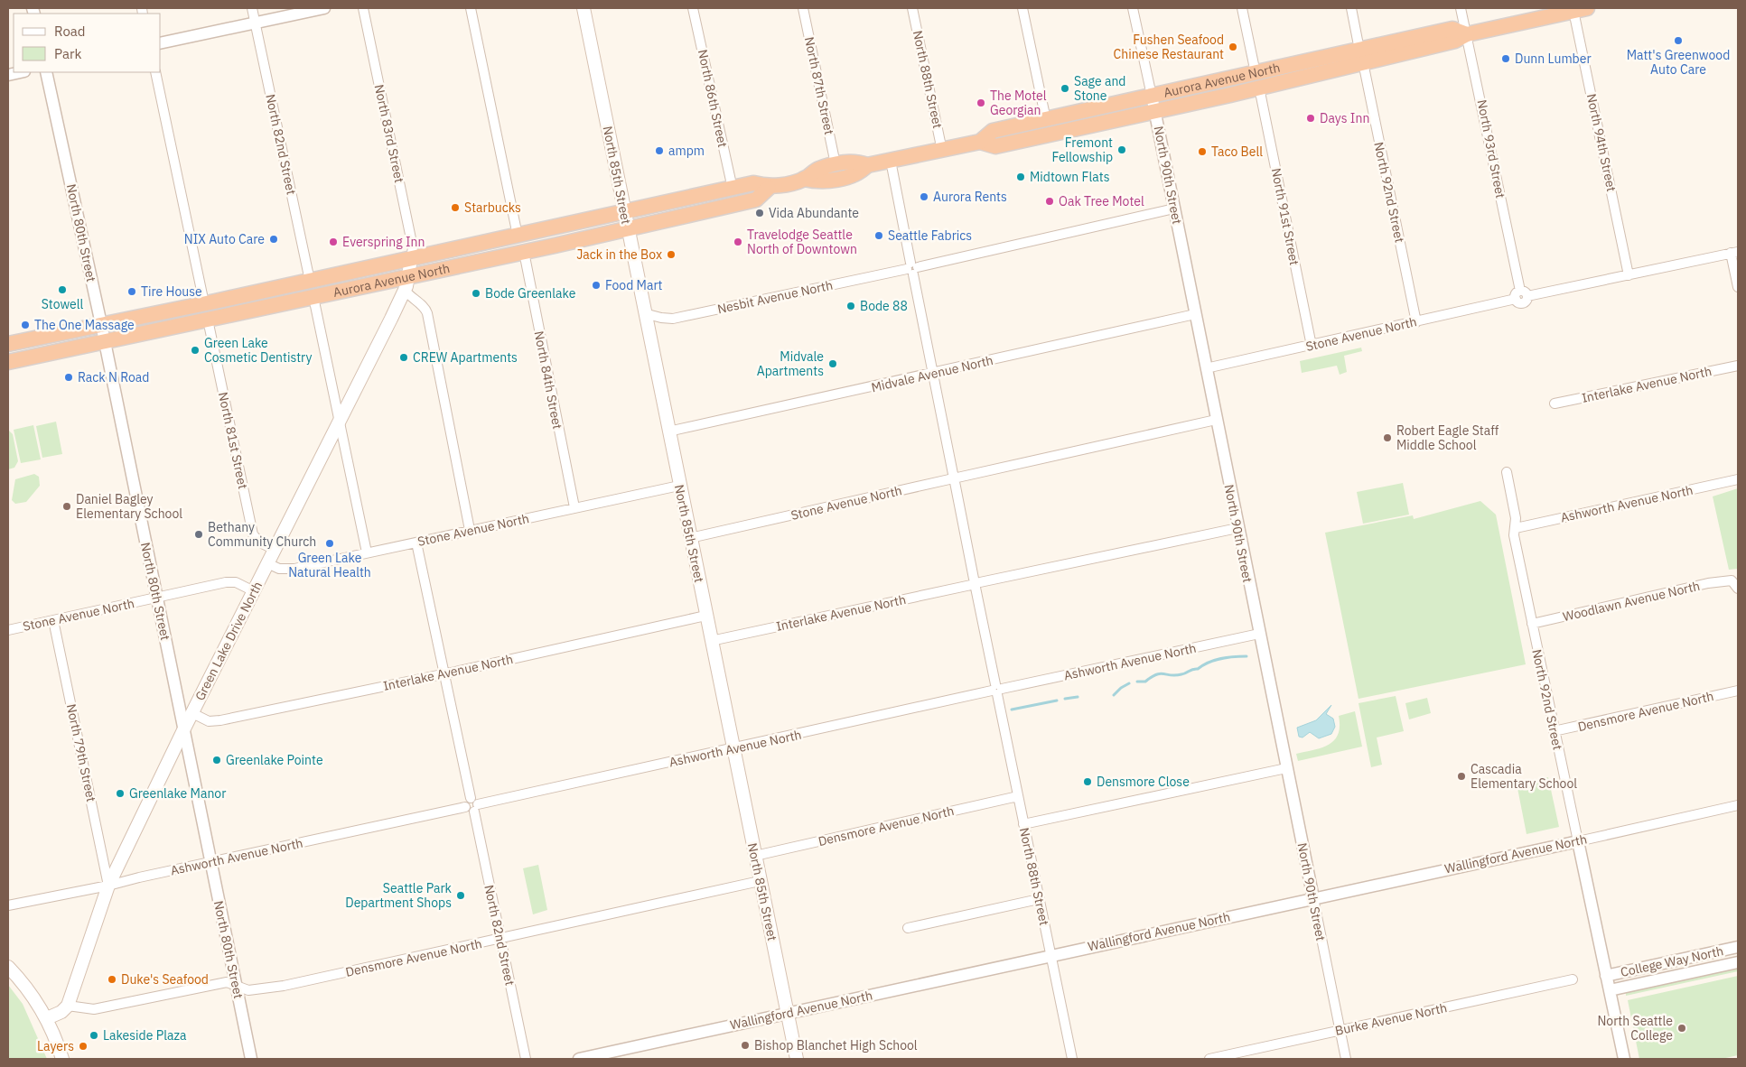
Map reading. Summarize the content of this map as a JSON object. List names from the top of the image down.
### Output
{
  "streets": {
    "highway": ["Aurora Avenue North"],
    "main road": ["North 85th Street", "Green Lake Drive North"],
    "street": [
      "North 88th Street",
      "North 87th Street",
      "North 86th Street",
      "North 83rd Street",
      "North 94th Street",
      "North 82nd Street",
      "North 93rd Street",
      "North 90th Street",
      "North 92nd Street",
      "North 91st Street",
      "North 80th Street",
      "Nesbit Avenue North",
      "Stone Avenue North",
      "Midvale Avenue North",
      "North 84th Street",
      "Interlake Avenue North",
      "North 81st Street",
      "Ashworth Avenue North",
      "Woodlawn Avenue North",
      "Densmore Avenue North",
      "North 79th Street",
      "Wallingford Avenue North",
      "College Way North",
      "Burke Avenue North"
    ]
  },
  "crossings": [
    ["North 88th Street", "Aurora Avenue North"],
    ["North 88th Street", "Nesbit Avenue North"],
    ["North 88th Street", "Stone Avenue North"],
    ["North 88th Street", "Midvale Avenue North"],
    ["North 88th Street", "Interlake Avenue North"],
    ["North 88th Street", "Ashworth Avenue North"],
    ["North 88th Street", "Densmore Avenue North"],
    ["North 88th Street", "Wallingford Avenue North"],
    ["Aurora Avenue North", "North 87th Street"],
    ["Aurora Avenue North", "North 86th Street"],
    ["Aurora Avenue North", "North 83rd Street"],
    ["Aurora Avenue North", "North 94th Street"],
    ["Aurora Avenue North", "North 82nd Street"],
    ["Aurora Avenue North", "North 93rd Street"],
    ["Aurora Avenue North", "North 85th Street"],
    ["Aurora Avenue North", "North 90th Street"],
    ["Aurora Avenue North", "North 92nd Street"],
    ["Aurora Avenue North", "North 91st Street"],
    ["Aurora Avenue North", "North 80th Street"],
    ["Aurora Avenue North", "North 84th Street"],
    ["Aurora Avenue North", "North 81st Street"],
    ["Aurora Avenue North", "Green Lake Drive North"],
    ["North 83rd Street", "Green Lake Drive North"],
    ["North 94th Street", "Stone Avenue North"],
    ["North 82nd Street", "Ashworth Avenue North"],
    ["North 82nd Street", "Densmore Avenue North"],
    ["North 93rd Street", "Stone Avenue North"],
    ["North 85th Street", "Nesbit Avenue North"],
    ["North 85th Street", "Stone Avenue North"],
    ["North 85th Street", "Midvale Avenue North"],
    ["North 85th Street", "Interlake Avenue North"],
    ["North 85th Street", "Ashworth Avenue North"],
    ["North 85th Street", "Densmore Avenue North"],
    ["North 85th Street", "Wallingford Avenue North"],
    ["North 90th Street", "Nesbit Avenue North"],
    ["North 90th Street", "Stone Avenue North"],
    ["North 90th Street", "Midvale Avenue North"],
    ["North 90th Street", "Interlake Avenue North"],
    ["North 90th Street", "Ashworth Avenue North"],
    ["North 90th Street", "Wallingford Avenue North"],
    ["North 90th Street", "Burke Avenue North"],
    ["North 92nd Street", "Stone Avenue North"],
    ["North 92nd Street", "Ashworth Avenue North"],
    ["North 92nd Street", "Woodlawn Avenue North"],
    ["North 92nd Street", "Densmore Avenue North"],
    ["North 92nd Street", "Wallingford Avenue North"],
    ["North 92nd Street", "College Way North"],
    ["North 91st Street", "Stone Avenue North"],
    ["North 80th Street", "Stone Avenue North"],
    ["North 80th Street", "Ashworth Avenue North"],
    ["North 80th Street", "Green Lake Drive North"],
    ["North 80th Street", "Densmore Avenue North"],
    ["Stone Avenue North", "North 84th Street"],
    ["Stone Avenue North", "Green Lake Drive North"],
    ["Stone Avenue North", "North 79th Street"],
    ["Interlake Avenue North", "Green Lake Drive North"],
    ["North 81st Street", "Green Lake Drive North"],
    ["Ashworth Avenue North", "Green Lake Drive North"],
    ["Ashworth Avenue North", "North 79th Street"],
    ["Green Lake Drive North", "Densmore Avenue North"],
    ["Green Lake Drive North", "North 79th Street"]
  ],
  "places": [
    "Matt's Greenwood Auto Care",
    "Fushen Seafood Chinese Restaurant",
    "Dunn Lumber",
    "Sage and Stone",
    "The Motel Georgian",
    "Days Inn",
    "Fremont Fellowship",
    "ampm",
    "Taco Bell",
    "Midtown Flats",
    "Aurora Rents",
    "Oak Tree Motel",
    "Starbucks",
    "Vida Abundante",
    "Seattle Fabrics",
    "NIX Auto Care",
    "Everspring Inn",
    "Travelodge Seattle North of Downtown",
    "Jack in the Box",
    "Food Mart",
    "Stowell",
    "Tire House",
    "Bode Greenlake",
    "Bode 88",
    "The One Massage",
    "Green Lake Cosmetic Dentistry",
    "CREW Apartments",
    "Midvale Apartments",
    "Rack N Road",
    "Robert Eagle Staff Middle School",
    "Daniel Bagley Elementary School",
    "Bethany Community Church",
    "Green Lake Natural Health",
    "Greenlake Pointe",
    "Cascadia Elementary School",
    "Densmore Close",
    "Greenlake Manor",
    "Seattle Park Department Shops",
    "Duke's Seafood",
    "North Seattle College",
    "Lakeside Plaza",
    "Bishop Blanchet High School",
    "Layers"
  ],
  "legend": ["Road", "Park"]
}
